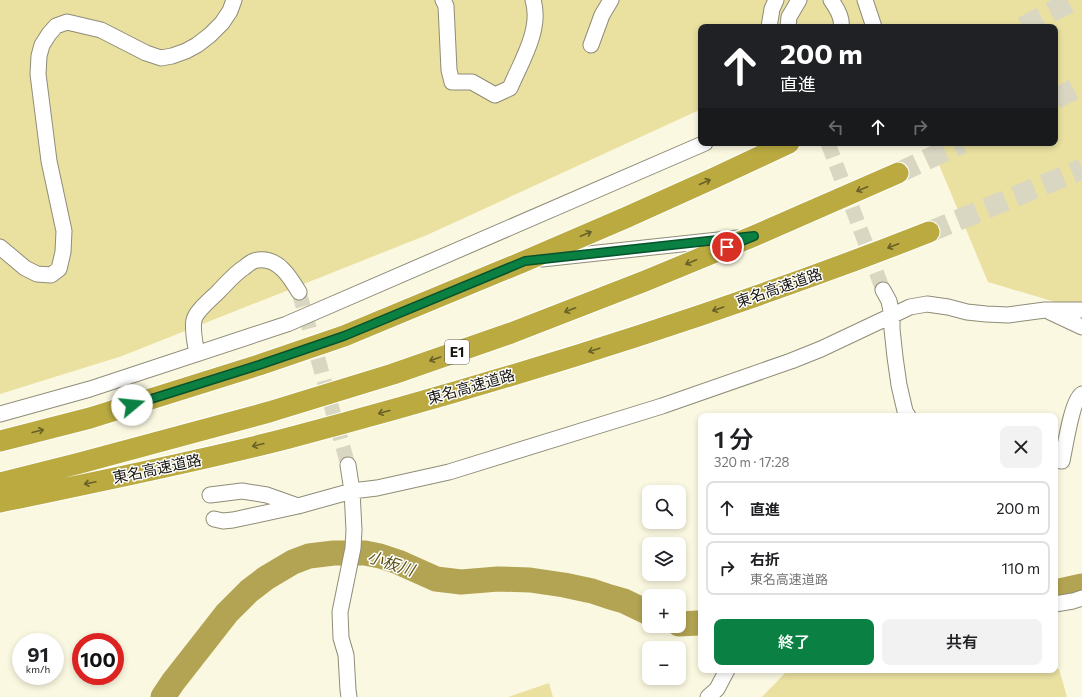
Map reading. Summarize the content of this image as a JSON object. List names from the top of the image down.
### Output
{
  "streets": {
    "highway": ["東名高速道路", "E1"]
  },
  "water": ["小板川"],
  "page": {
    "turn": ["200 m", "直進"],
    "heading": ["1 分", "320 m · 17:28"],
    "list": [
      {
        "name": "直進",
        "value": "200 m"
      },
      {
        "name": "右折",
        "note": "東名高速道路",
        "value": "110 m"
      }
    ],
    "map_buttons": ["+", "−"],
    "buttons": ["終了", "共有"],
    "speed": "91 km/h",
    "limit": "100"
  }
}
